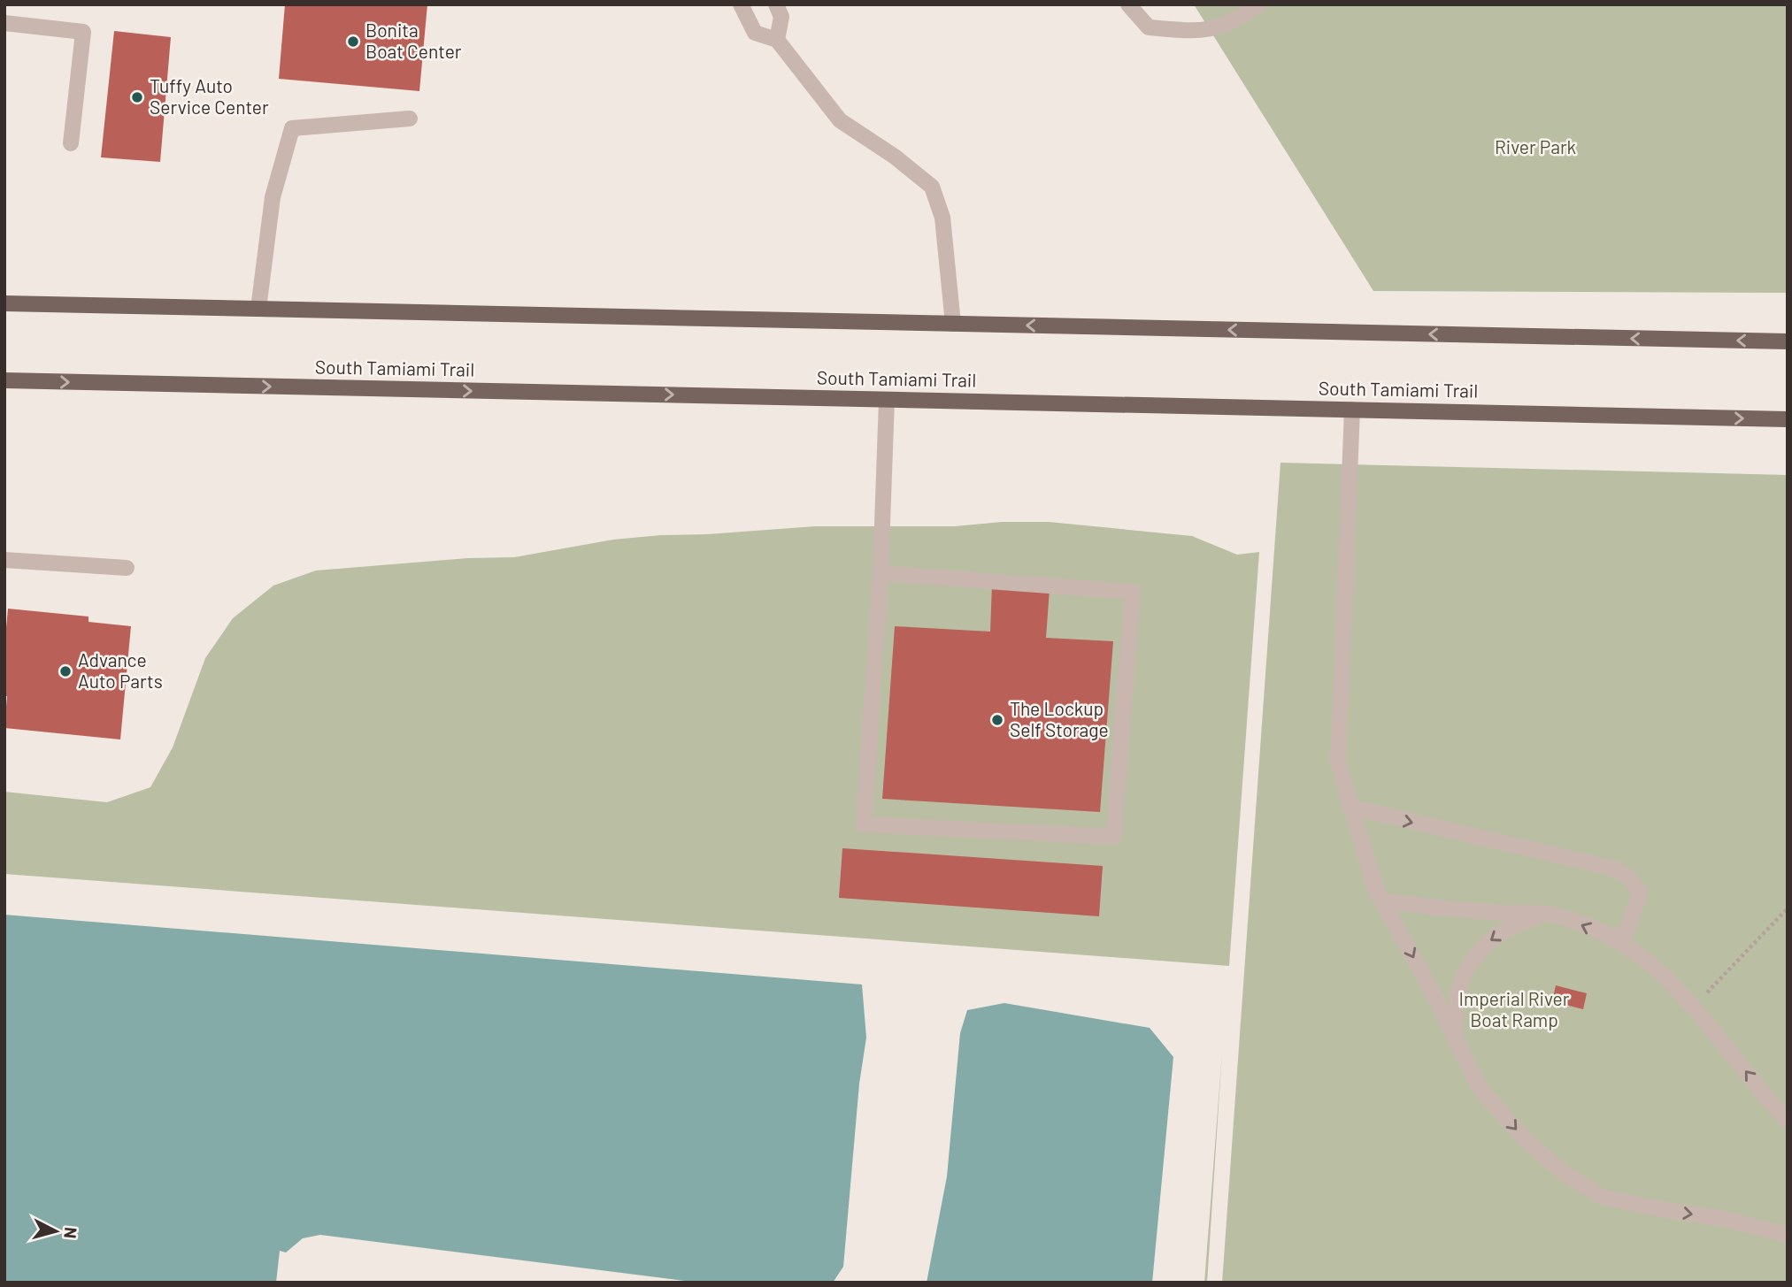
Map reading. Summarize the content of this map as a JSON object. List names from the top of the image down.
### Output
{
  "streets": {
    "main road": ["South Tamiami Trail"]
  },
  "parks": ["River Park", "Imperial River Boat Ramp"],
  "places": [
    "Bonita Boat Center",
    "Tuffy Auto Service Center",
    "Advance Auto Parts",
    "The Lockup Self Storage"
  ],
  "north": "right"
}
